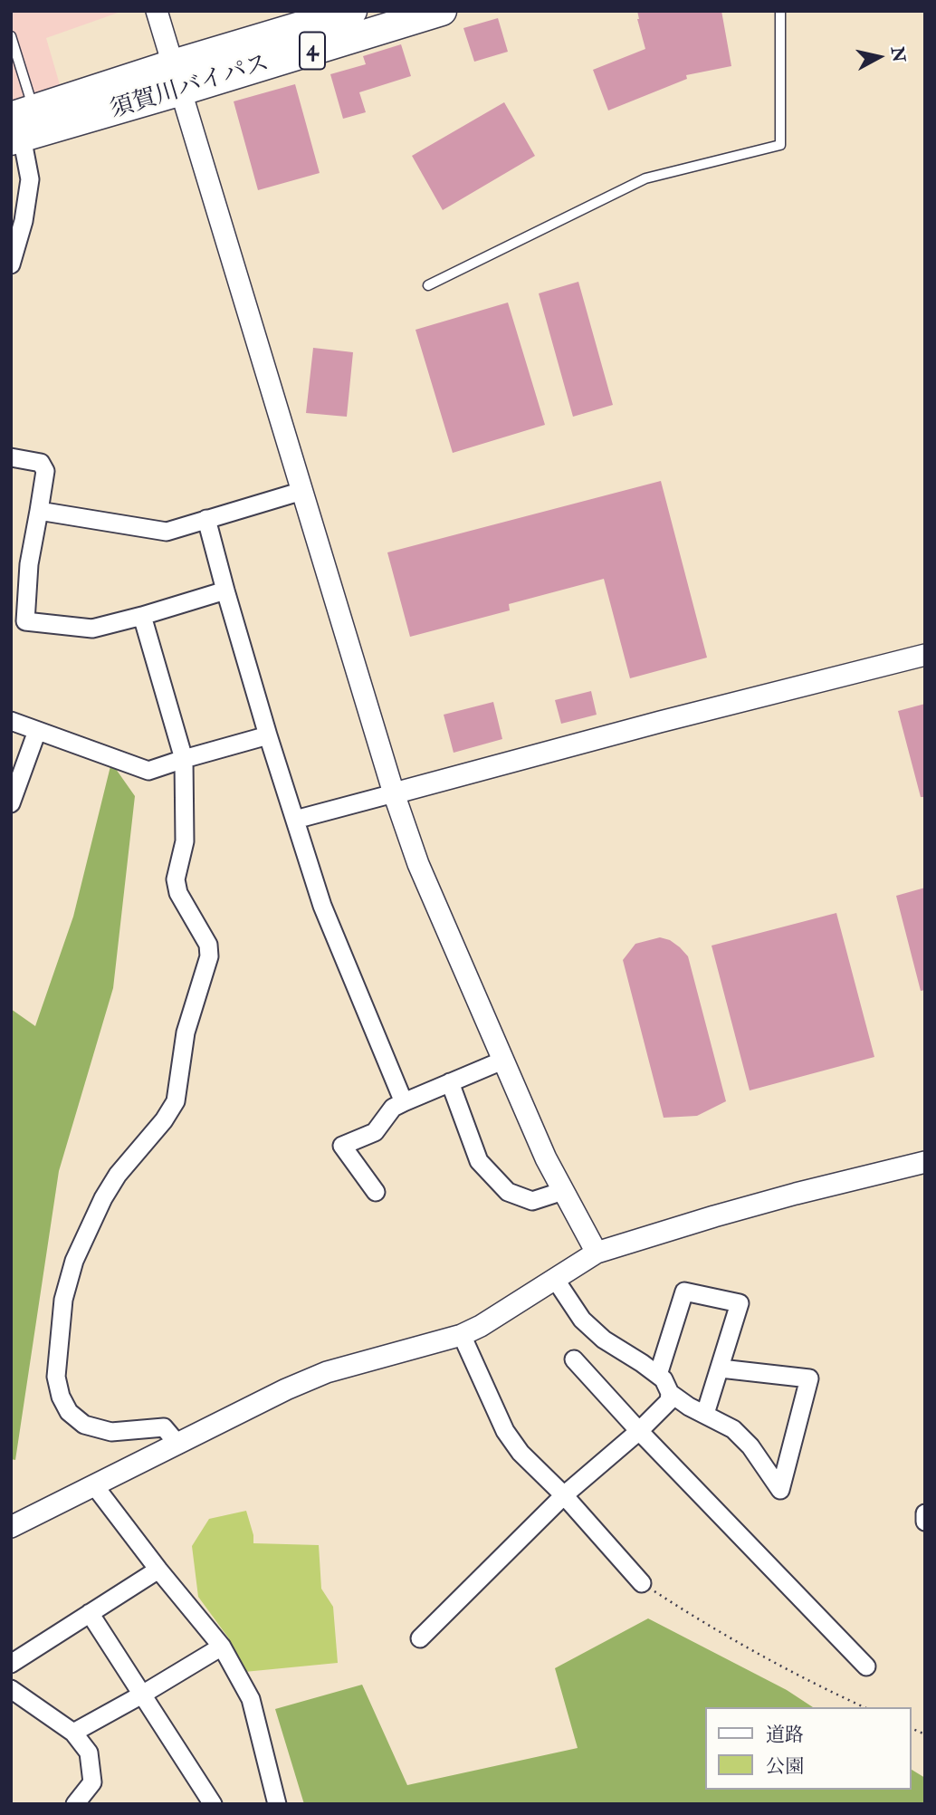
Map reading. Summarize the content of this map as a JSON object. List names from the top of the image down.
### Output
{
  "streets": {
    "highway": ["4", "須賀川バイパス"]
  },
  "legend": ["道路", "公園"],
  "north": "right"
}
